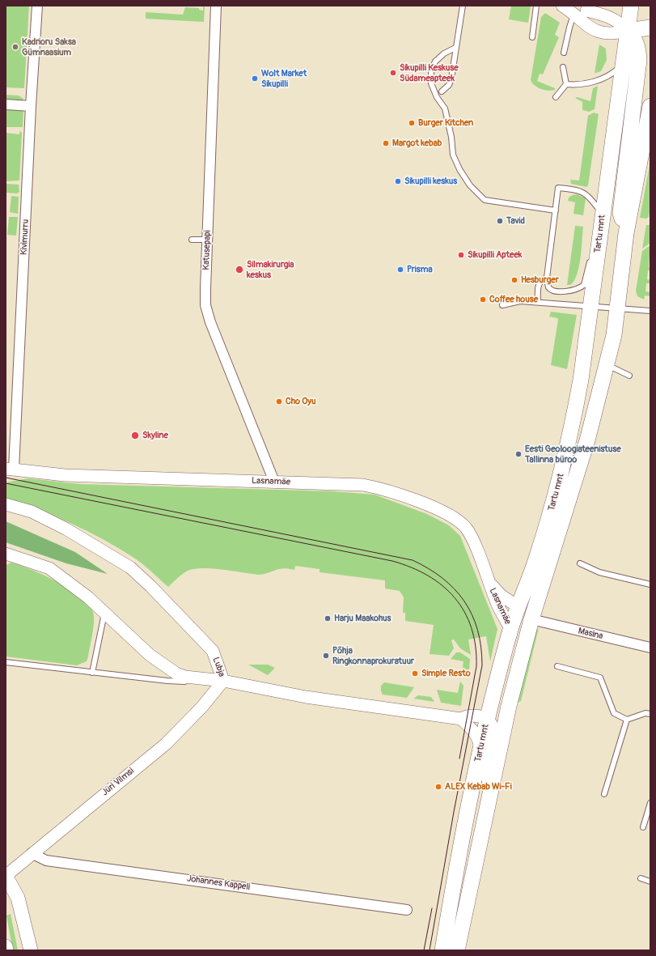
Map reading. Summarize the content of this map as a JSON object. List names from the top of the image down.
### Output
{
  "streets": {
    "main road": ["Tartu mnt"],
    "street": [
      "Kivimurru",
      "Katusepapi",
      "Lasnamäe",
      "Masina",
      "Lubja",
      "Jüri Vilmsi",
      "Johannes Kappeli"
    ]
  },
  "crossings": [
    ["Tartu mnt", "Lasnamäe"],
    ["Tartu mnt", "Masina"],
    ["Tartu mnt", "Lubja"],
    ["Kivimurru", "Lasnamäe"],
    ["Katusepapi", "Lasnamäe"],
    ["Lubja", "Jüri Vilmsi"],
    ["Jüri Vilmsi", "Johannes Kappeli"]
  ],
  "places": [
    "Kadrioru Saksa Gümnaasium",
    "Sikupilli Keskuse Südameapteek",
    "Wolt Market Sikupilli",
    "Burger Kitchen",
    "Margot kebab",
    "Sikupilli keskus",
    "Tavid",
    "Sikupilli Apteek",
    "Silmakirurgia keskus",
    "Prisma",
    "Hesburger",
    "Coffee house",
    "Cho Oyu",
    "Skyline",
    "Eesti Geoloogiateenistuse Tallinna büroo",
    "Harju Maakohus",
    "Põhja Ringkonnaprokuratuur",
    "Simple Resto",
    "ALEX Kebab Wi-Fi"
  ]
}
